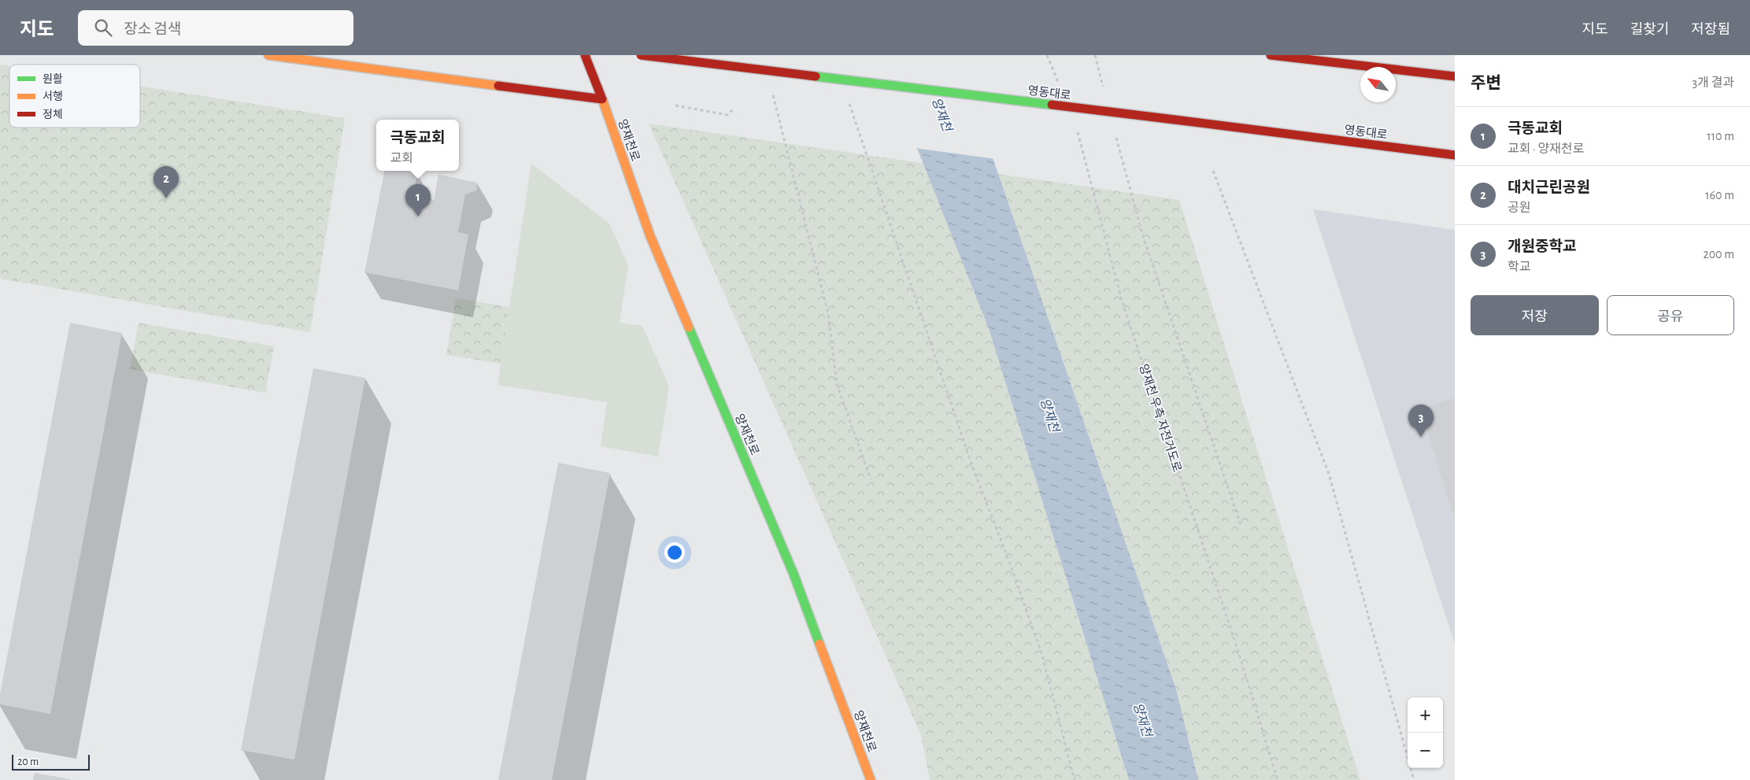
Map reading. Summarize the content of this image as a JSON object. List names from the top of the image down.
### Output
{
  "streets": {
    "main road": ["영동대로", "양재천로"],
    "path": ["양재천 우측 자전거도로"]
  },
  "water": ["양재천"],
  "legend": ["원활", "서행", "정체"],
  "scale_bar": "20 m",
  "north": "top left",
  "page": {
    "header": "지도",
    "search": "장소 검색",
    "nav": ["지도", "길찾기", "저장됨"],
    "heading": ["주변", "3개 결과"],
    "list": [
      {
        "mark": "1",
        "name": "극동교회",
        "note": "교회 · 양재천로",
        "value": "110 m"
      },
      {
        "mark": "2",
        "name": "대치근린공원",
        "note": "공원",
        "value": "160 m"
      },
      {
        "mark": "3",
        "name": "개원중학교",
        "note": "학교",
        "value": "200 m"
      }
    ],
    "popup": ["극동교회", "교회"],
    "pins": ["2", "1", "3"],
    "buttons": ["저장", "공유"],
    "map_buttons": ["+", "−"],
    "scale": "20 m"
  }
}
